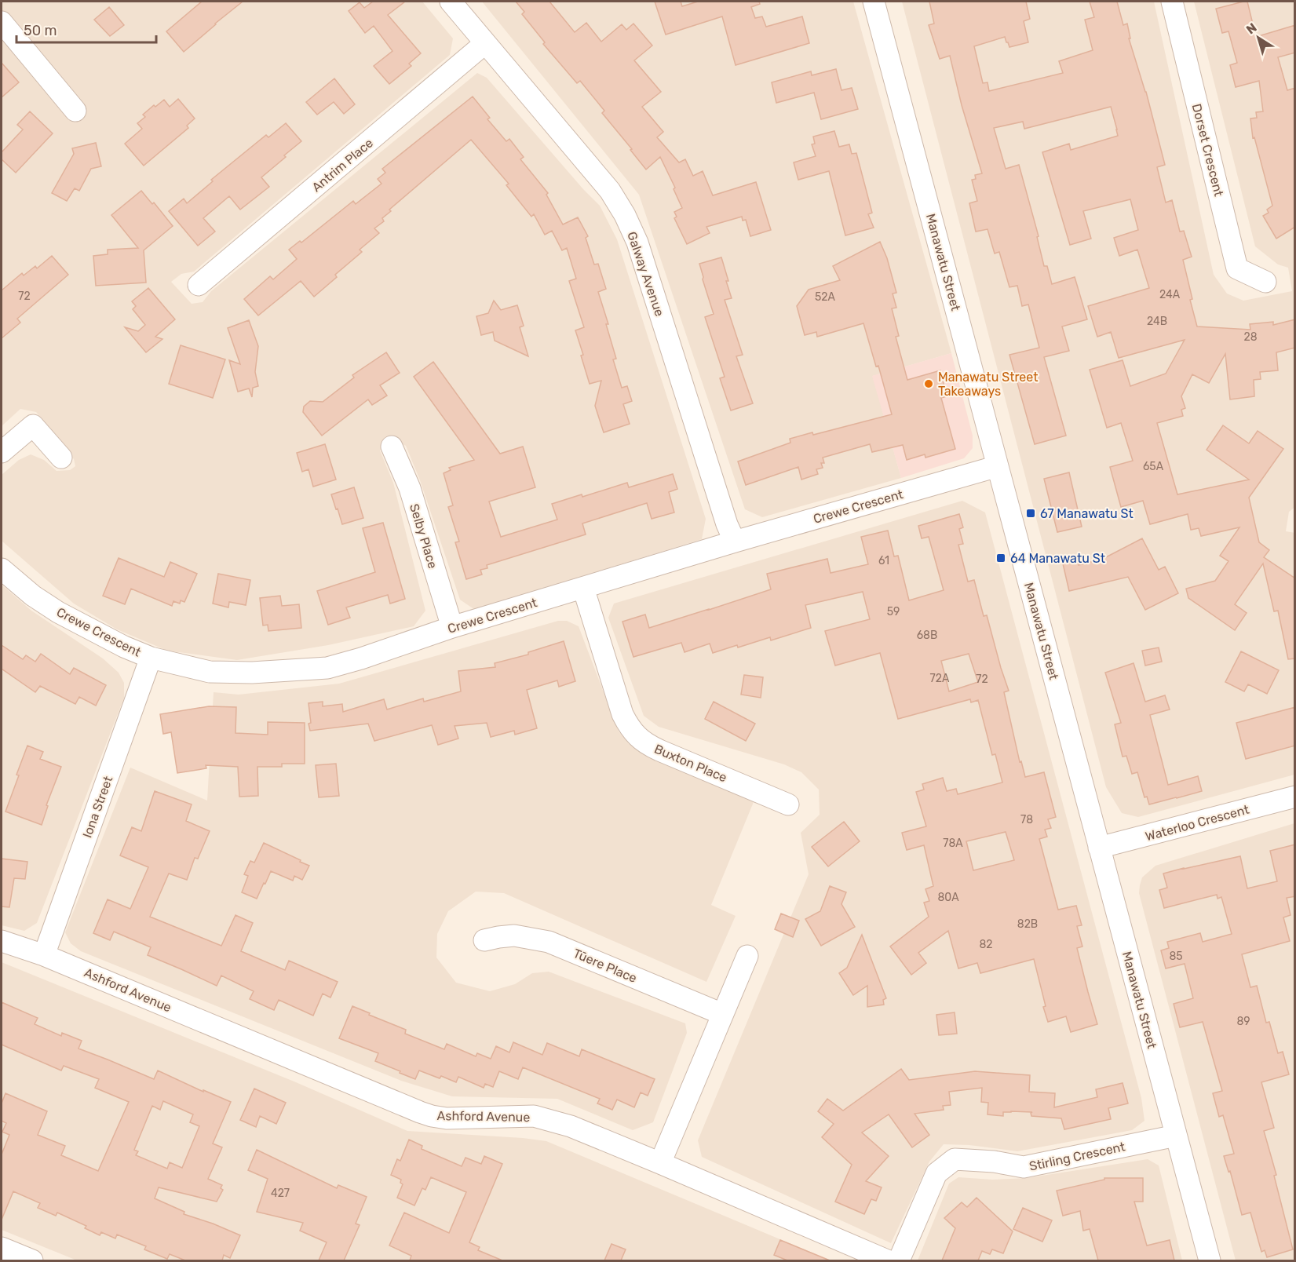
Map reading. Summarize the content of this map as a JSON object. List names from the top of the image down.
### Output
{
  "streets": {
    "street": [
      "Dorset Crescent",
      "Antrim Place",
      "Manawatu Street",
      "Galway Avenue",
      "Crewe Crescent",
      "Selby Place",
      "Buxton Place",
      "Iona Street",
      "Waterloo Crescent",
      "Tūere Place",
      "Ashford Avenue",
      "Stirling Crescent"
    ]
  },
  "crossings": [
    ["Antrim Place", "Galway Avenue"],
    ["Manawatu Street", "Crewe Crescent"],
    ["Manawatu Street", "Waterloo Crescent"],
    ["Manawatu Street", "Stirling Crescent"],
    ["Galway Avenue", "Crewe Crescent"],
    ["Crewe Crescent", "Selby Place"],
    ["Crewe Crescent", "Buxton Place"],
    ["Crewe Crescent", "Iona Street"],
    ["Iona Street", "Ashford Avenue"]
  ],
  "places": {
    "other": ["Manawatu Street Takeaways"],
    "transit": ["67 Manawatu St", "64 Manawatu St"]
  },
  "house_numbers": [
    "24A",
    "72",
    "52A",
    "24B",
    "28",
    "65A",
    "61",
    "59",
    "68B",
    "72A",
    "72",
    "78",
    "78A",
    "80A",
    "82B",
    "82",
    "85",
    "89",
    "427"
  ],
  "scale_bar": "50 m",
  "north": "top left"
}
